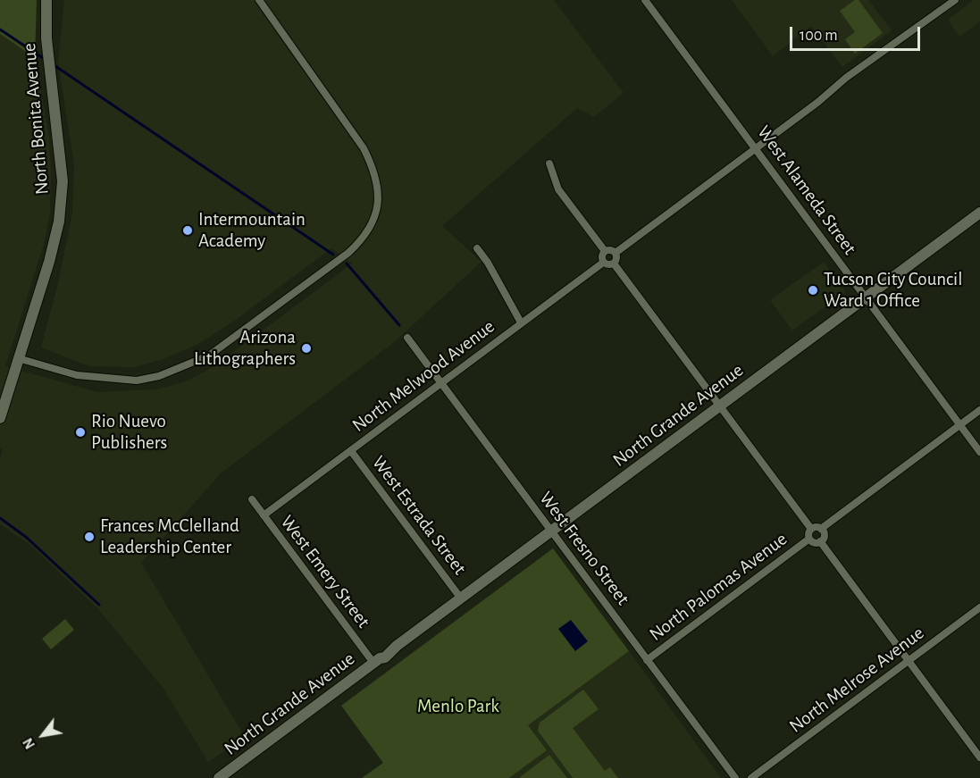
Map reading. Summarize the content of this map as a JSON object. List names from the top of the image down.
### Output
{
  "streets": {
    "main road": ["North Bonita Avenue", "North Grande Avenue"],
    "street": [
      "West Alameda Street",
      "North Melwood Avenue",
      "West Estrada Street",
      "West Fresno Street",
      "West Emery Street",
      "North Palomas Avenue",
      "North Melrose Avenue"
    ]
  },
  "crossings": [
    ["West Alameda Street", "North Grande Avenue"],
    ["North Melwood Avenue", "West Estrada Street"],
    ["North Melwood Avenue", "West Fresno Street"],
    ["North Melwood Avenue", "West Emery Street"],
    ["North Grande Avenue", "West Estrada Street"],
    ["North Grande Avenue", "West Fresno Street"],
    ["North Grande Avenue", "West Emery Street"],
    ["West Fresno Street", "North Palomas Avenue"]
  ],
  "parks": ["Menlo Park"],
  "places": [
    "Intermountain Academy",
    "Tucson City Council Ward 1 Office",
    "Arizona Lithographers",
    "Rio Nuevo Publishers",
    "Frances McClelland Leadership Center"
  ],
  "scale_bar": "100 m",
  "north": "bottom left"
}
